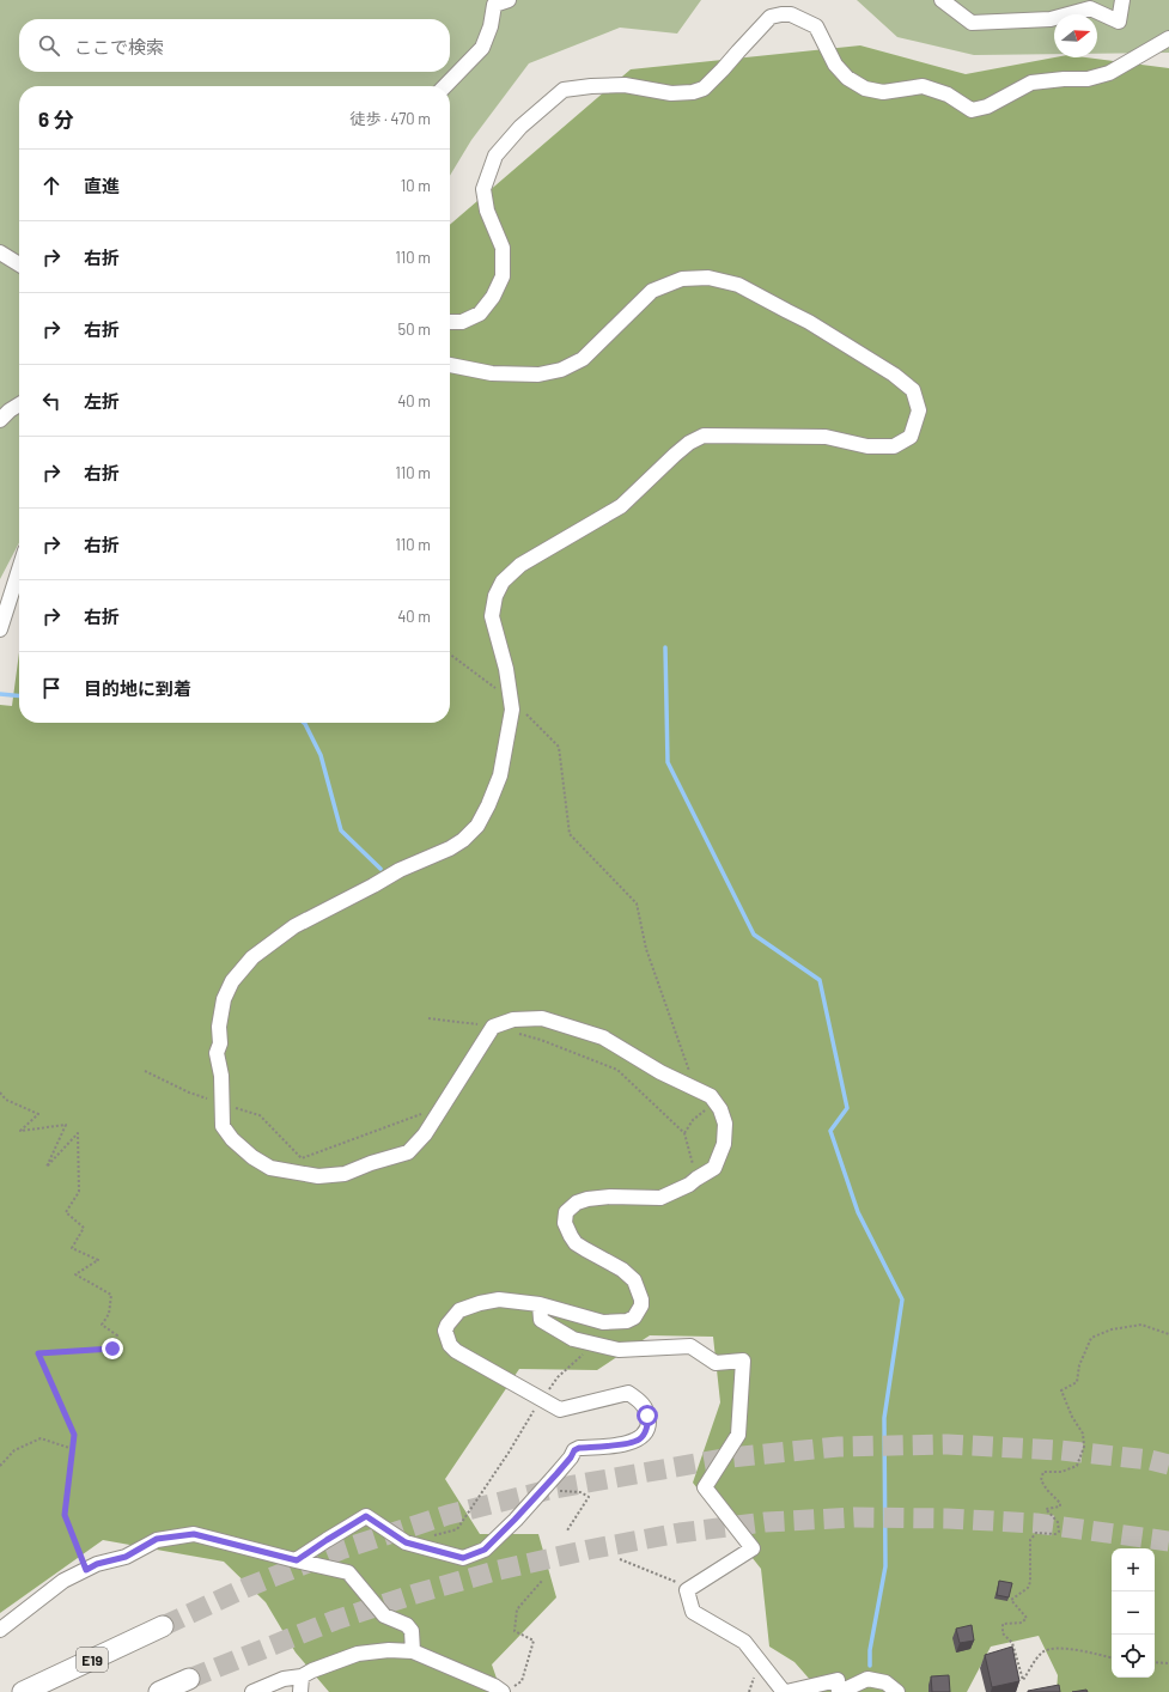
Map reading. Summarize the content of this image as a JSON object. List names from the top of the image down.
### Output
{
  "streets": {
    "highway": ["E19"]
  },
  "north": "right",
  "page": {
    "search": "ここで検索",
    "heading": ["6 分", "徒歩 · 470 m"],
    "list": [
      ["直進", "10 m"],
      ["右折", "110 m"],
      ["右折", "50 m"],
      ["左折", "40 m"],
      ["右折", "110 m"],
      ["右折", "110 m"],
      ["右折", "40 m"],
      "目的地に到着"
    ],
    "map_buttons": ["+", "−"]
  }
}
